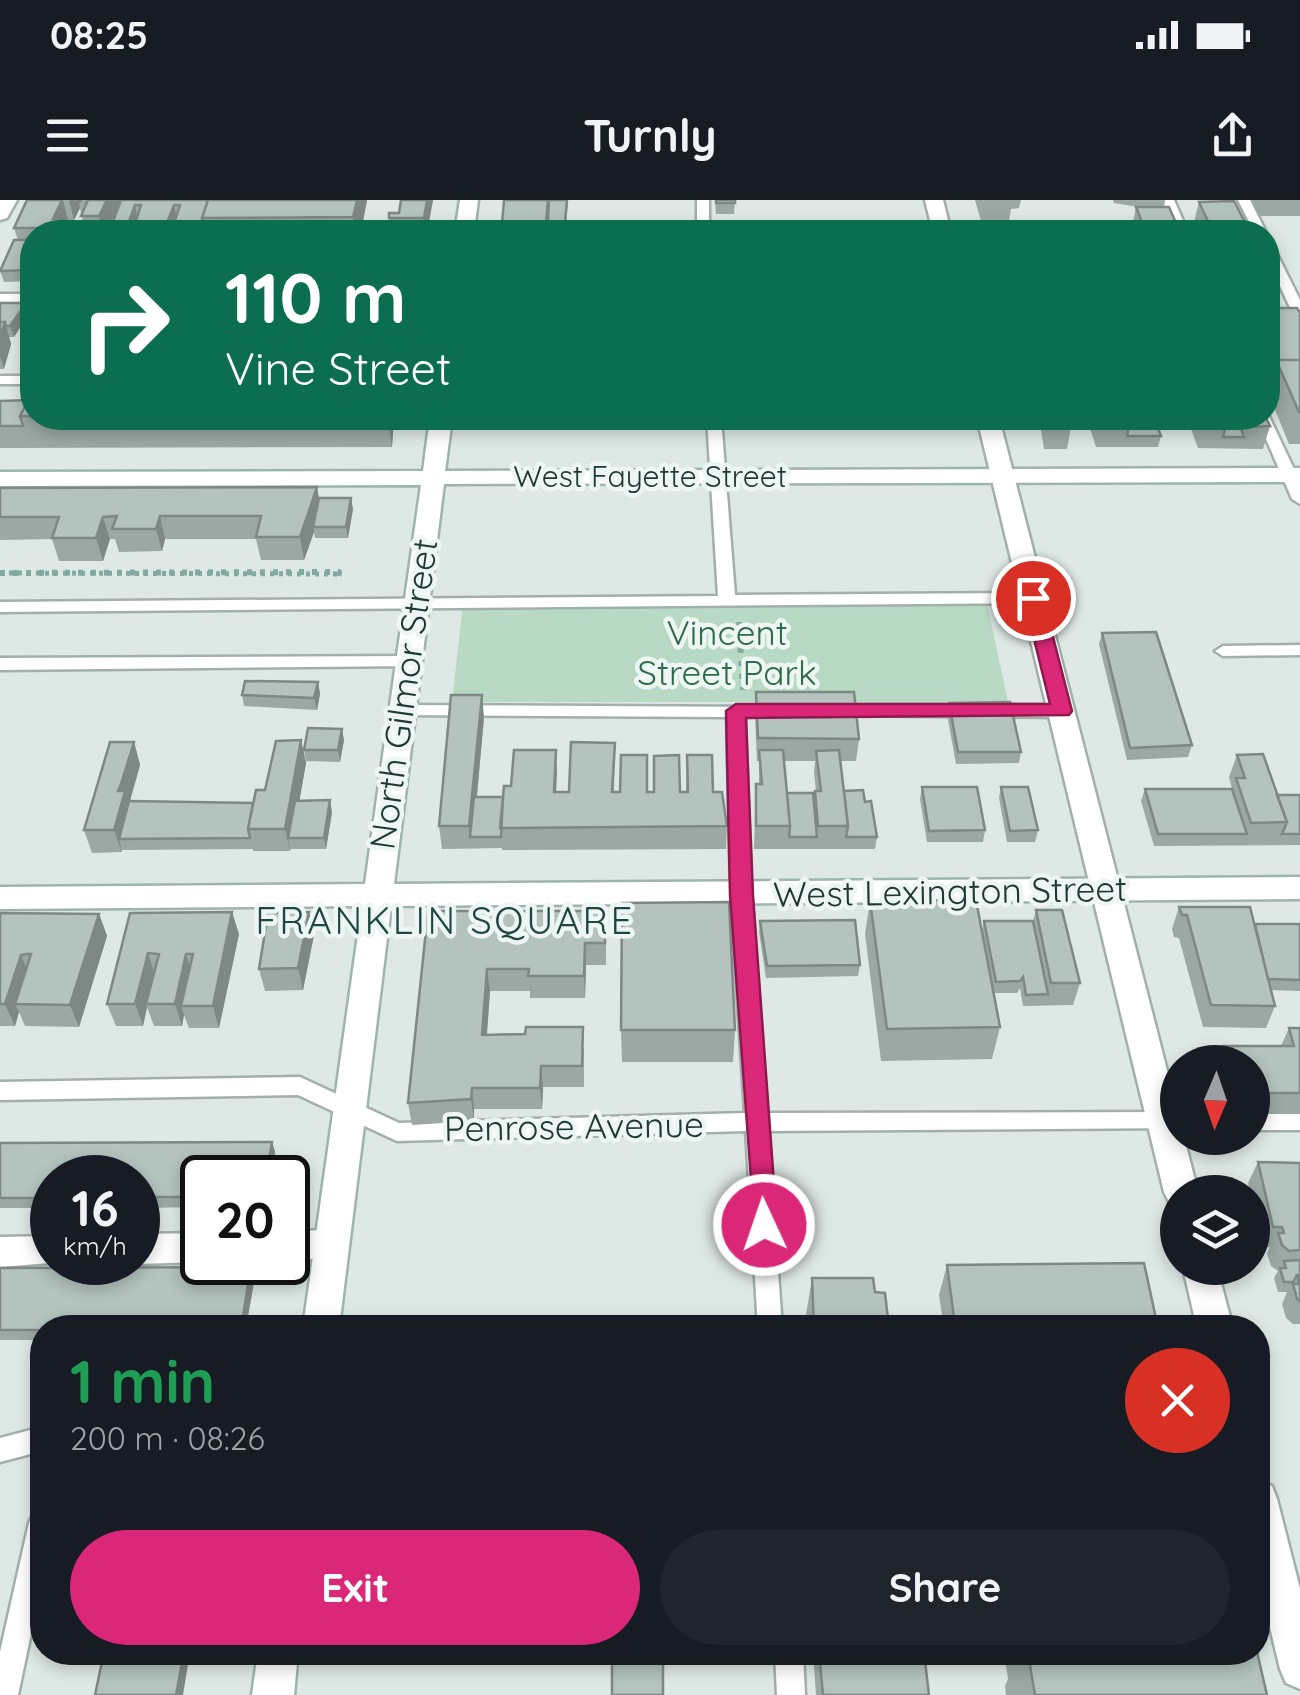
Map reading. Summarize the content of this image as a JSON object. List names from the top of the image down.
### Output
{
  "streets": {
    "street": ["West Fayette Street", "North Gilmor Street", "West Lexington Street"],
    "lane": ["Penrose Avenue"]
  },
  "crossings": [
    ["West Fayette Street", "North Gilmor Street"],
    ["North Gilmor Street", "West Lexington Street"],
    ["North Gilmor Street", "Penrose Avenue"]
  ],
  "districts": ["FRANKLIN SQUARE"],
  "parks": ["Vincent Street Park"],
  "north": "bottom",
  "page": {
    "status": "08:25",
    "header": "Turnly",
    "turn": ["110 m", "Vine Street"],
    "speed": "16 km/h",
    "limit": "20",
    "heading": ["1 min", "200 m · 08:26"],
    "buttons": ["Exit", "Share"]
  }
}
